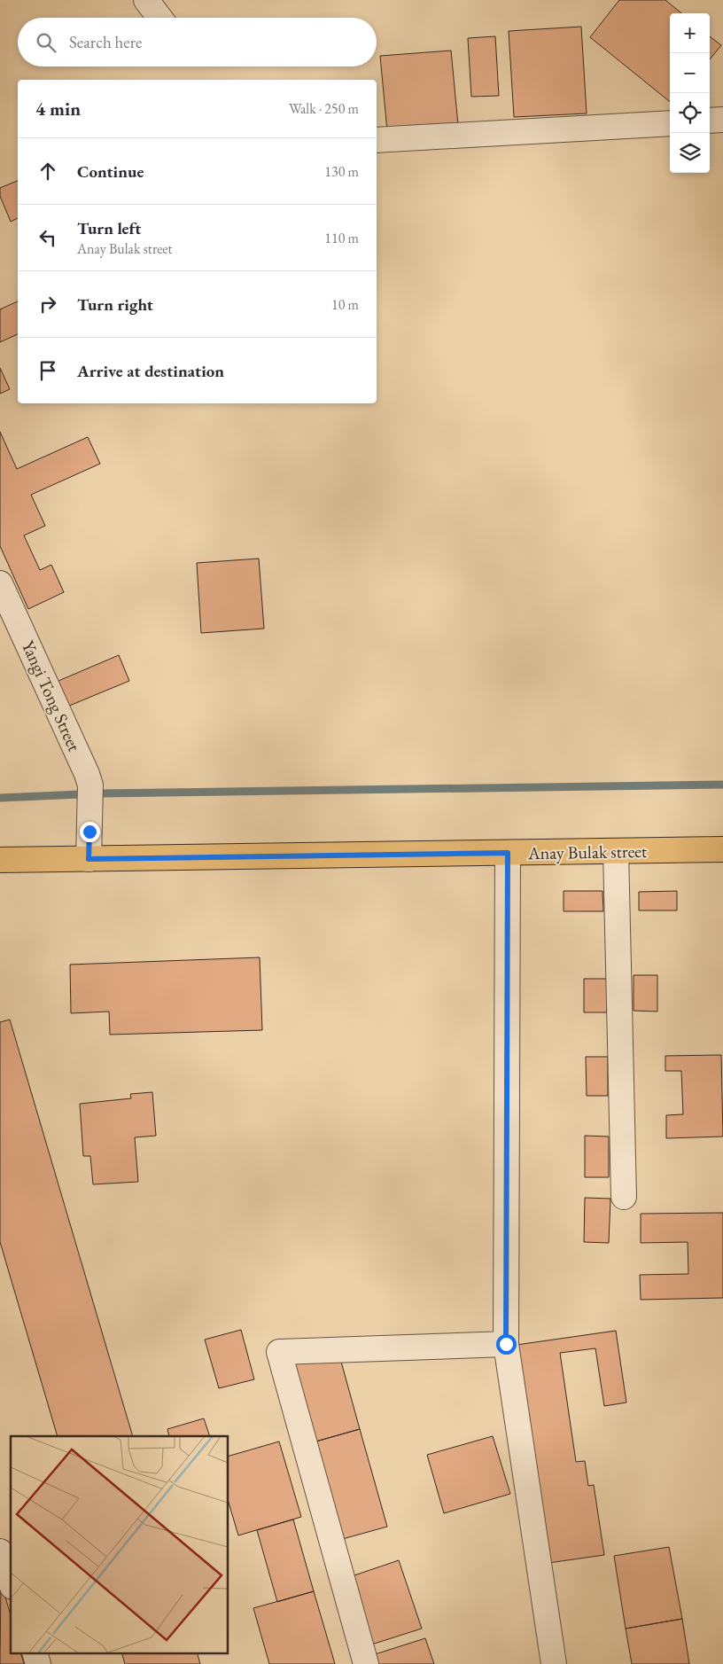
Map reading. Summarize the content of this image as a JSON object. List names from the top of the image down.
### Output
{
  "streets": {
    "main road": ["Anay Bulak street"],
    "street": ["Yangi Tong Street"]
  },
  "crossings": [
    ["Yangi Tong Street", "Anay Bulak street"]
  ],
  "page": {
    "map_buttons": ["+", "−"],
    "search": "Search here",
    "heading": ["4 min", "Walk · 250 m"],
    "list": [
      ["Continue", "130 m"],
      ["Turn left", "Anay Bulak street", "110 m"],
      ["Turn right", "10 m"],
      "Arrive at destination"
    ]
  }
}
